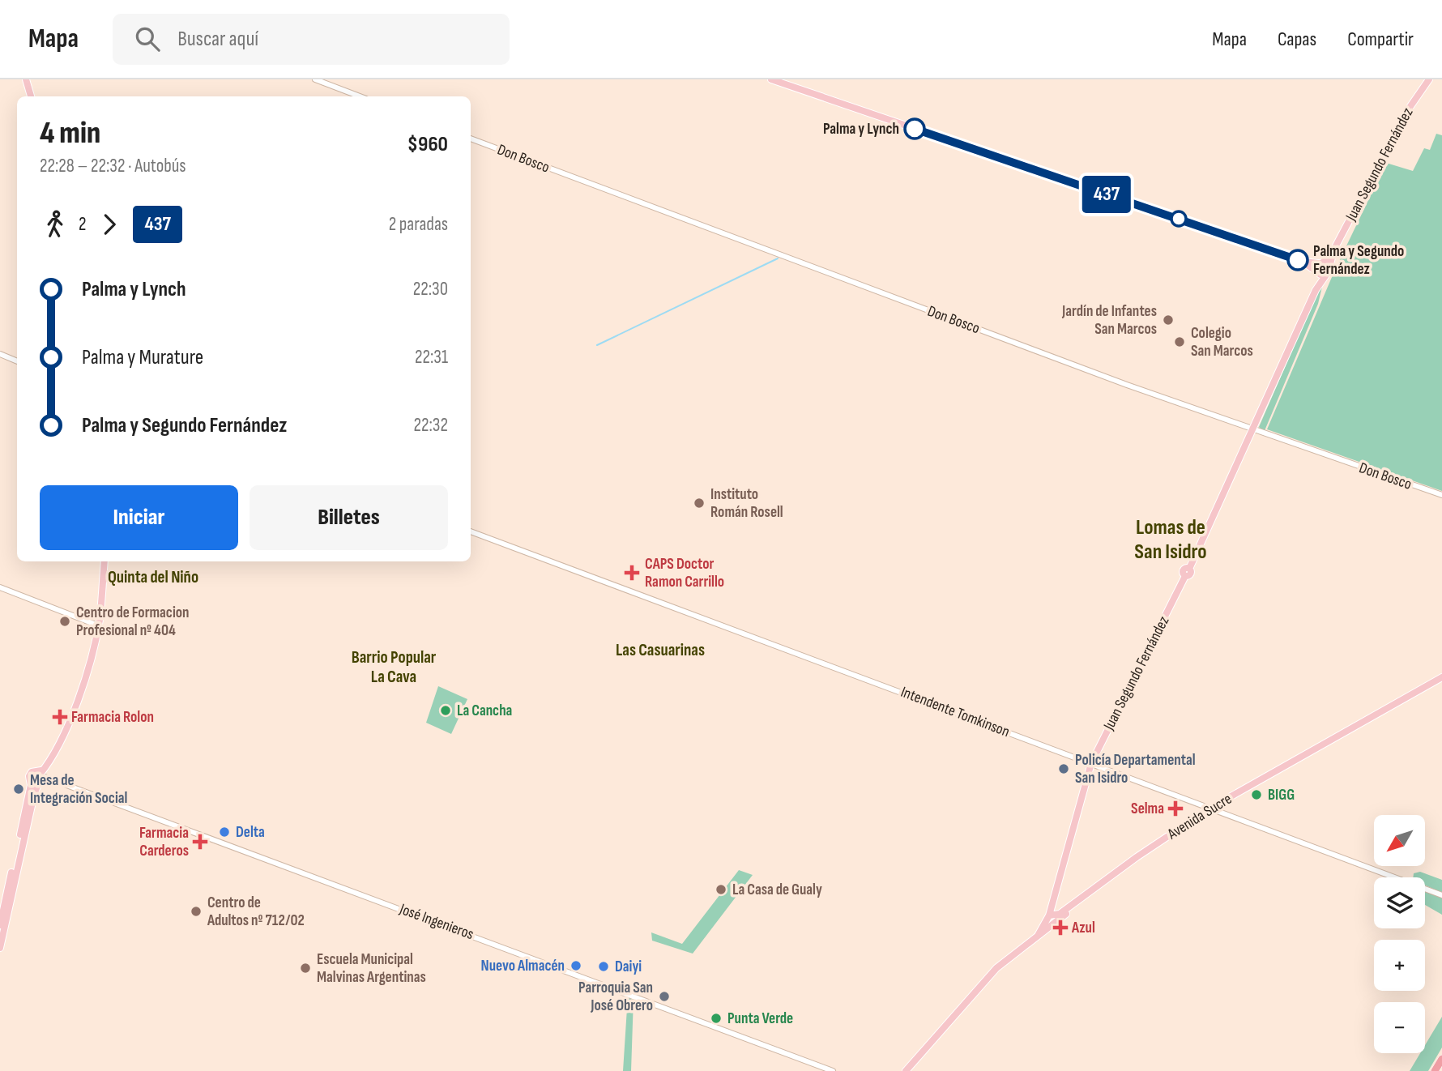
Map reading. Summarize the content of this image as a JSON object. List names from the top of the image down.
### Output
{
  "streets": {
    "main road": ["Juan Segundo Fernández", "Avenida Sucre"],
    "street": ["Don Bosco", "Intendente Tomkinson", "José Ingenieros"]
  },
  "crossings": [
    ["Don Bosco", "Juan Segundo Fernández"],
    ["Juan Segundo Fernández", "Intendente Tomkinson"],
    ["Juan Segundo Fernández", "Avenida Sucre"],
    ["Intendente Tomkinson", "Avenida Sucre"]
  ],
  "districts": [
    "Lomas de San Isidro",
    "Quinta del Niño",
    "Las Casuarinas",
    "Barrio Popular La Cava"
  ],
  "places": {
    "other": [
      "Palma y Lynch",
      "Palma y Segundo Fernández",
      "Jardín de Infantes San Marcos",
      "Colegio San Marcos",
      "Instituto Román Rosell",
      "Centro de Formacion Profesional nº 404",
      "La Cancha",
      "Policía Departamental San Isidro",
      "Mesa de Integración Social",
      "BIGG",
      "Delta",
      "La Casa de Gualy",
      "Centro de Adultos nº 712/02",
      "Nuevo Almacén",
      "Daiyi",
      "Escuela Municipal Malvinas Argentinas",
      "Parroquia San José Obrero",
      "Punta Verde"
    ],
    "health": [
      "CAPS Doctor Ramon Carrillo",
      "Farmacia Rolon",
      "Selma",
      "Farmacia Carderos",
      "Azul"
    ]
  },
  "lines": ["bus line 437"],
  "north": "bottom left",
  "page": {
    "header": "Mapa",
    "search": "Buscar aquí",
    "nav": ["Mapa", "Capas", "Compartir"],
    "on_map": "437",
    "heading": ["4 min", "22:28 – 22:32 · Autobús", "$960"],
    "legs": ["2", "437", "2 paradas"],
    "list": [
      {
        "name": "Palma y Lynch",
        "value": "22:30"
      },
      {
        "name": "Palma y Murature",
        "value": "22:31"
      },
      {
        "name": "Palma y Segundo Fernández",
        "value": "22:32"
      }
    ],
    "buttons": ["Iniciar", "Billetes"],
    "map_buttons": ["+", "−"]
  }
}
